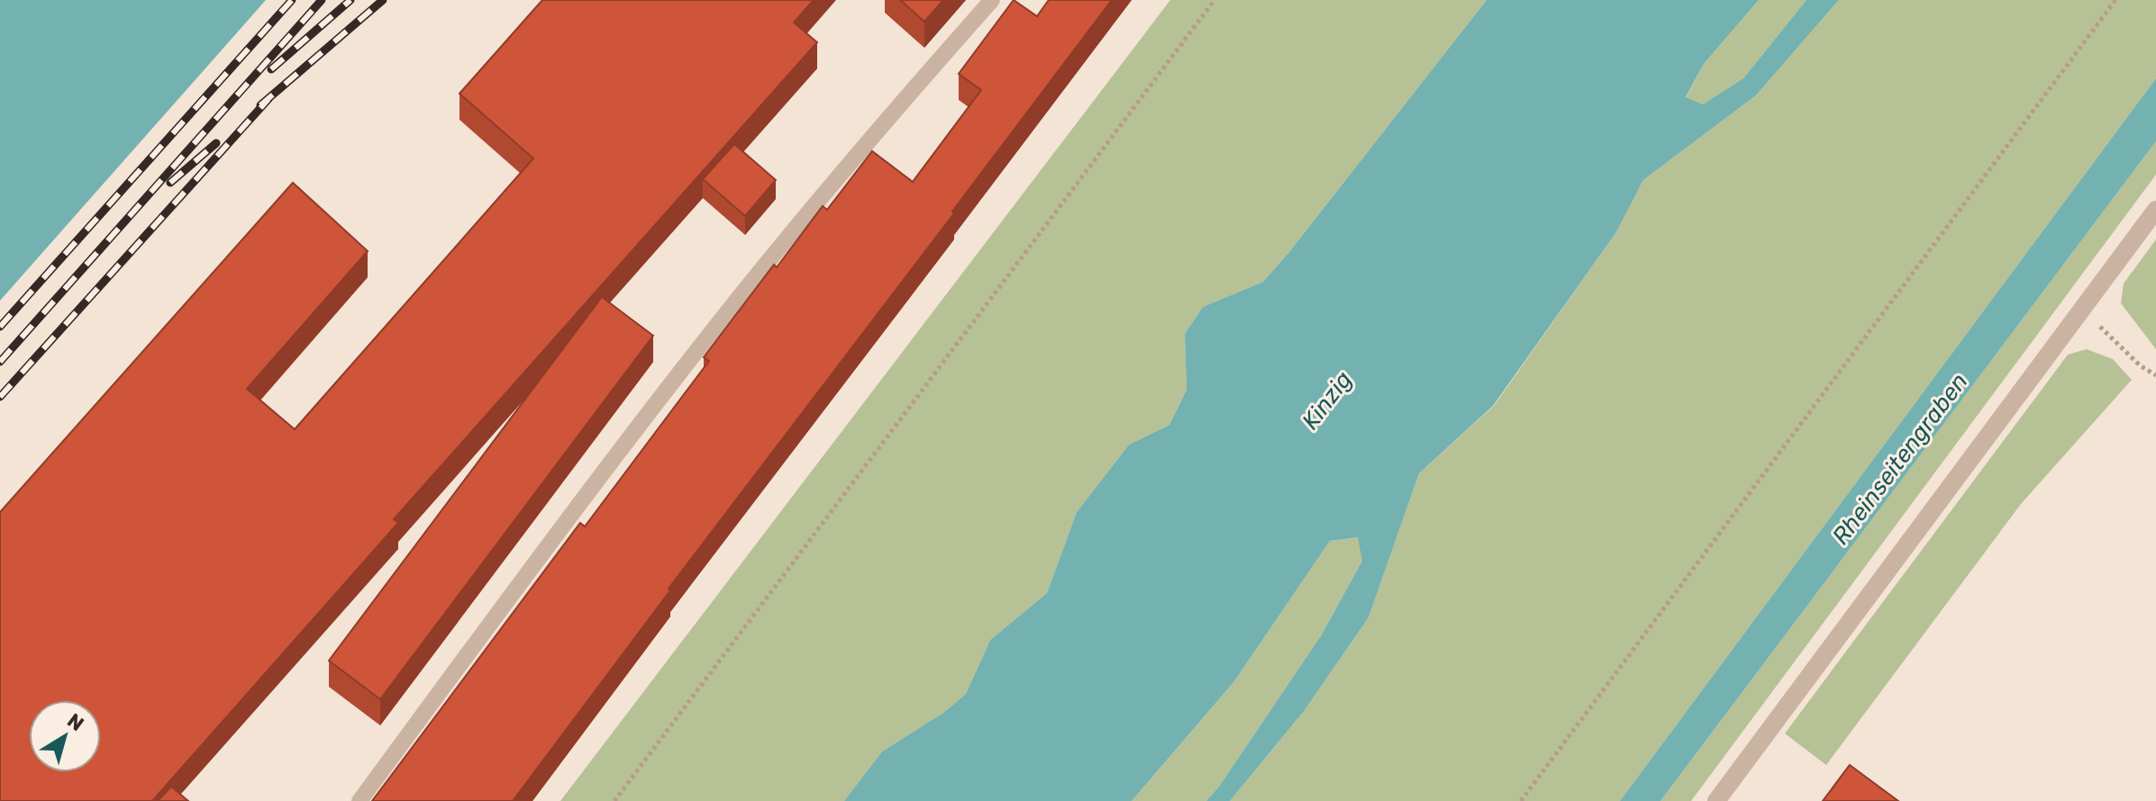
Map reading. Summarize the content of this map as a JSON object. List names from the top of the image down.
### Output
{
  "water": ["Kinzig", "Rheinseitengraben"],
  "north": "top right"
}
